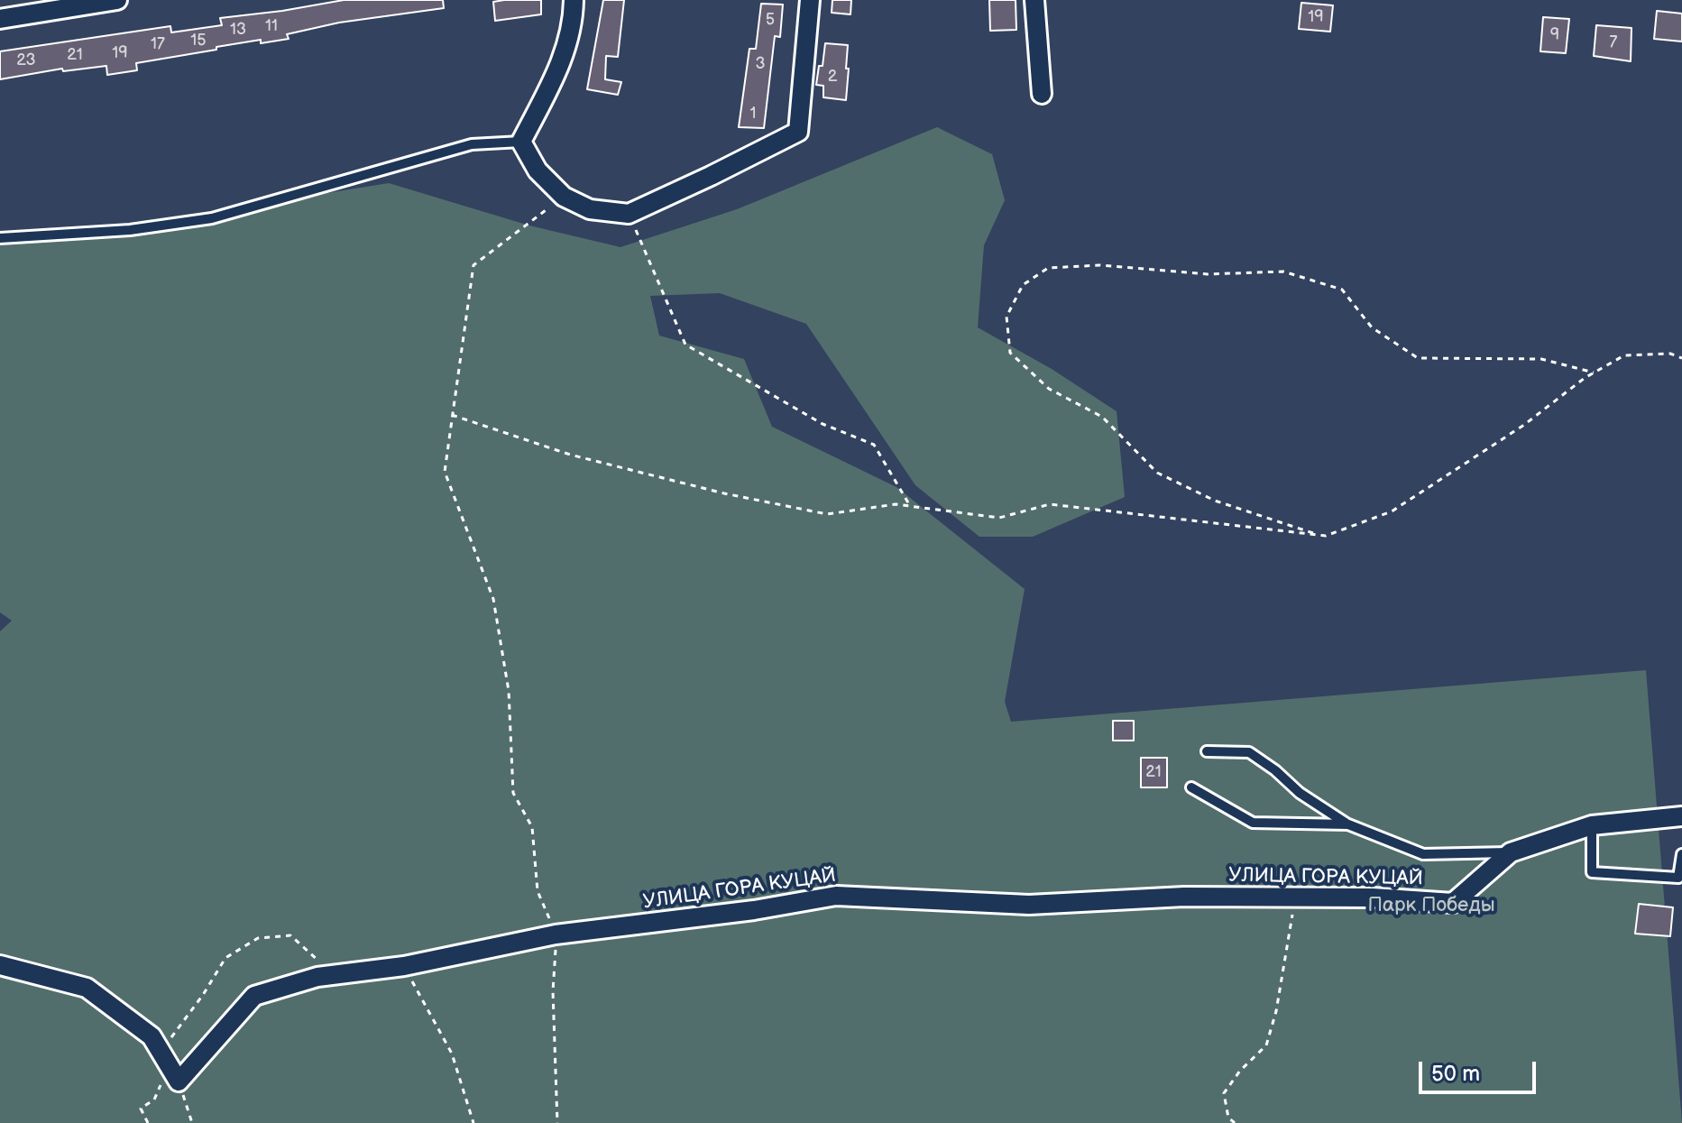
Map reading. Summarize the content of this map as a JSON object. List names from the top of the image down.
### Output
{
  "streets": {
    "street": ["УЛИЦА ГОРА КУЦАЙ"]
  },
  "parks": ["Парк Победы"],
  "house_numbers": [
    "19",
    "5",
    "11",
    "13",
    "9",
    "15",
    "7",
    "17",
    "19",
    "21",
    "23",
    "3",
    "2",
    "1",
    "21"
  ],
  "scale_bar": "50 m"
}
